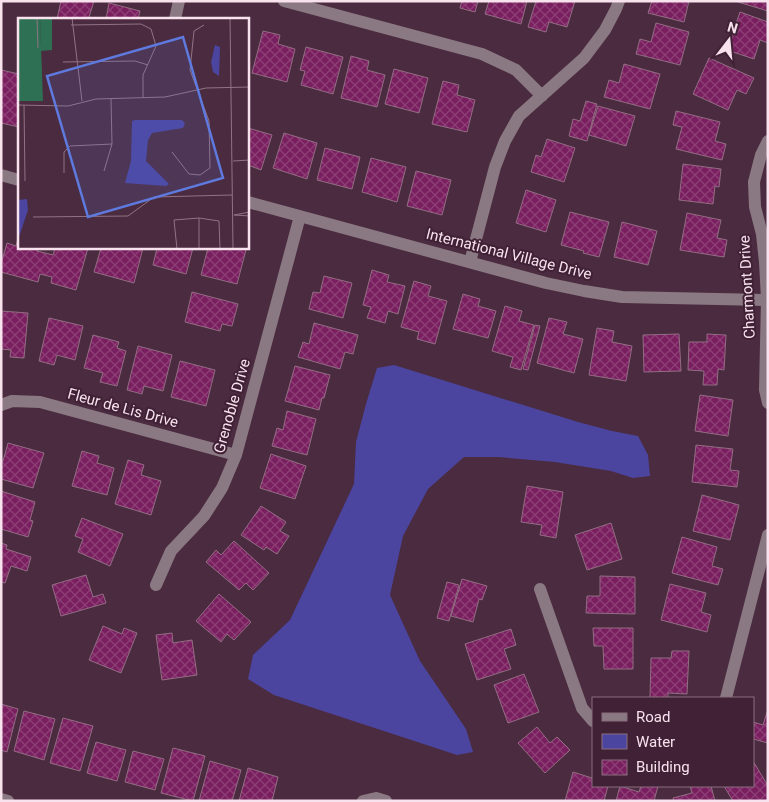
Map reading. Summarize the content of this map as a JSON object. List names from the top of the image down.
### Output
{
  "streets": {
    "street": [
      "International Village Drive",
      "Charmont Drive",
      "Grenoble Drive",
      "Fleur de Lis Drive"
    ]
  },
  "crossings": [
    ["International Village Drive", "Charmont Drive"],
    ["International Village Drive", "Grenoble Drive"],
    ["Grenoble Drive", "Fleur de Lis Drive"]
  ],
  "legend": ["Road", "Water", "Building"],
  "north": "top"
}
